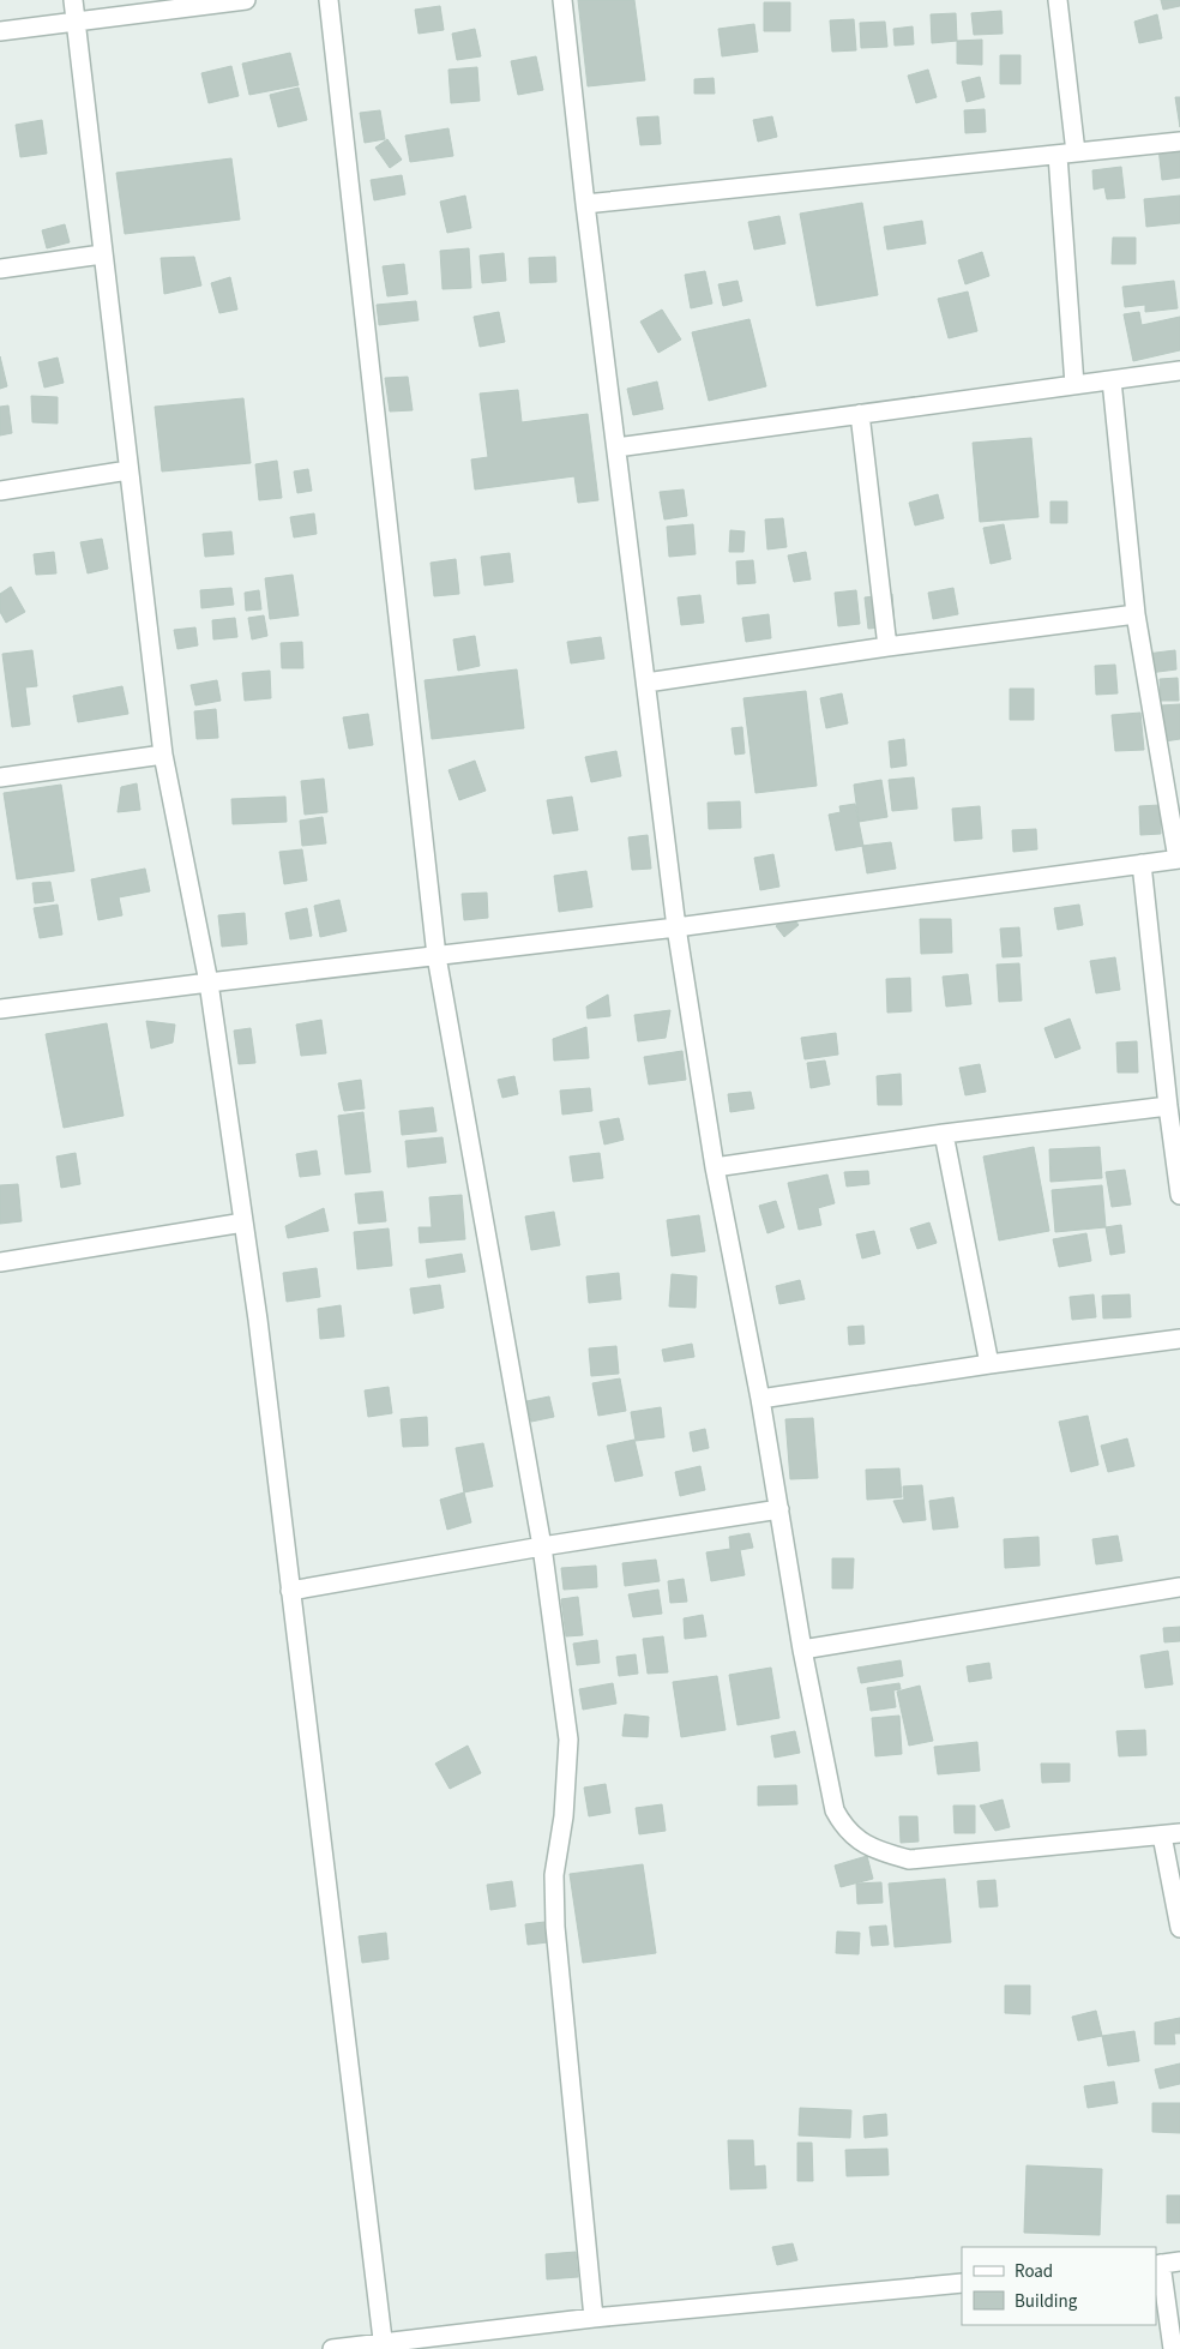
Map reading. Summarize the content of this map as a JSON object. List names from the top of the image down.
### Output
{
  "legend": ["Road", "Building"]
}
